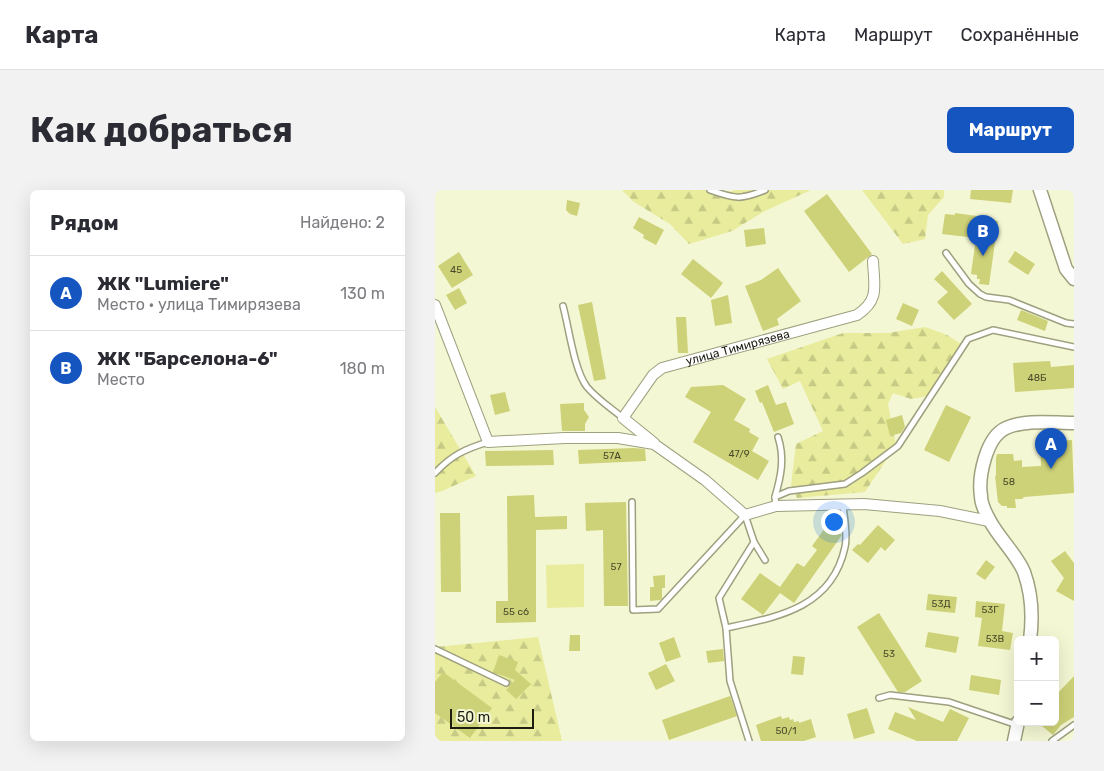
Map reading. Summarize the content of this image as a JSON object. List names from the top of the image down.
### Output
{
  "streets": {
    "street": ["улица Тимирязева"]
  },
  "house_numbers": [
    "45",
    "48Б",
    "47/9",
    "57А",
    "58",
    "57",
    "53Д",
    "53Г",
    "55 с6",
    "53В",
    "53",
    "50/1"
  ],
  "scale_bar": "50 m",
  "page": {
    "header": "Карта",
    "nav": ["Карта", "Маршрут", "Сохранённые"],
    "buttons": "Маршрут",
    "title": "Как добраться",
    "heading": ["Рядом", "Найдено: 2"],
    "pins": ["B", "A"],
    "list": [
      {
        "mark": "A",
        "name": "ЖК \"Lumiere\"",
        "note": "Место · улица Тимирязева",
        "value": "130 m"
      },
      {
        "mark": "B",
        "name": "ЖК \"Барселона-6\"",
        "note": "Место",
        "value": "180 m"
      }
    ],
    "map_buttons": ["+", "−"],
    "scale": "50 m"
  }
}
